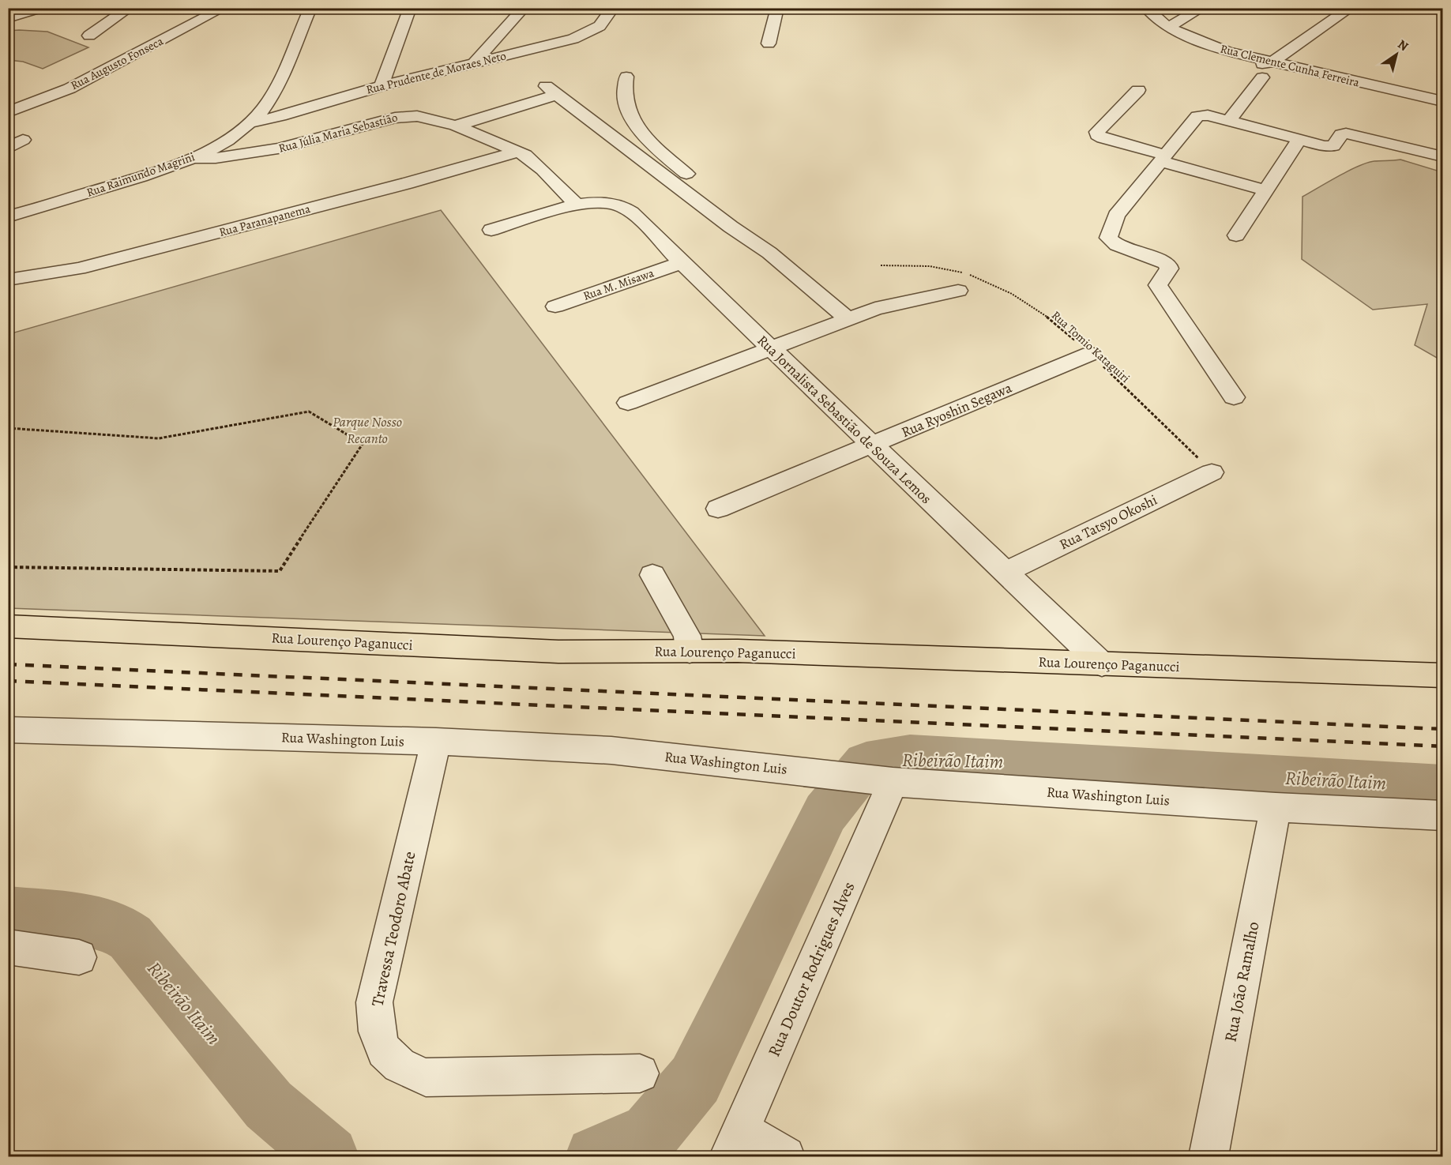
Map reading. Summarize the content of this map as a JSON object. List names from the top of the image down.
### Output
{
  "streets": {
    "main road": ["Rua Lourenço Paganucci"],
    "street": [
      "Rua Augusto Fonseca",
      "Rua Clemente Cunha Ferreira",
      "Rua Prudente de Moraes Neto",
      "Rua Júlia Maria Sebastião",
      "Rua Raimundo Magrini",
      "Rua Paranapanema",
      "Rua M. Misawa",
      "Rua Ryoshin Segawa",
      "Rua Jornalista Sebastião de Souza Lemos",
      "Rua Tatsyo Okoshi",
      "Rua Washington Luis",
      "Travessa Teodoro Abate",
      "Rua Doutor Rodrigues Alves",
      "Rua João Ramalho"
    ],
    "path": ["Rua Tomio Kataguiri"]
  },
  "crossings": [
    ["Rua Prudente de Moraes Neto", "Rua Raimundo Magrini"],
    ["Rua Júlia Maria Sebastião", "Rua Raimundo Magrini"],
    ["Rua M. Misawa", "Rua Jornalista Sebastião de Souza Lemos"],
    ["Rua Tomio Kataguiri", "Rua Ryoshin Segawa"],
    ["Rua Tomio Kataguiri", "Rua Tatsyo Okoshi"],
    ["Rua Ryoshin Segawa", "Rua Jornalista Sebastião de Souza Lemos"],
    ["Rua Jornalista Sebastião de Souza Lemos", "Rua Tatsyo Okoshi"],
    ["Rua Jornalista Sebastião de Souza Lemos", "Rua Lourenço Paganucci"],
    ["Rua Washington Luis", "Travessa Teodoro Abate"],
    ["Rua Washington Luis", "Rua Doutor Rodrigues Alves"],
    ["Rua Washington Luis", "Rua João Ramalho"]
  ],
  "water": ["Ribeirão Itaim"],
  "parks": ["Parque Nosso Recanto"],
  "north": "top right"
}
